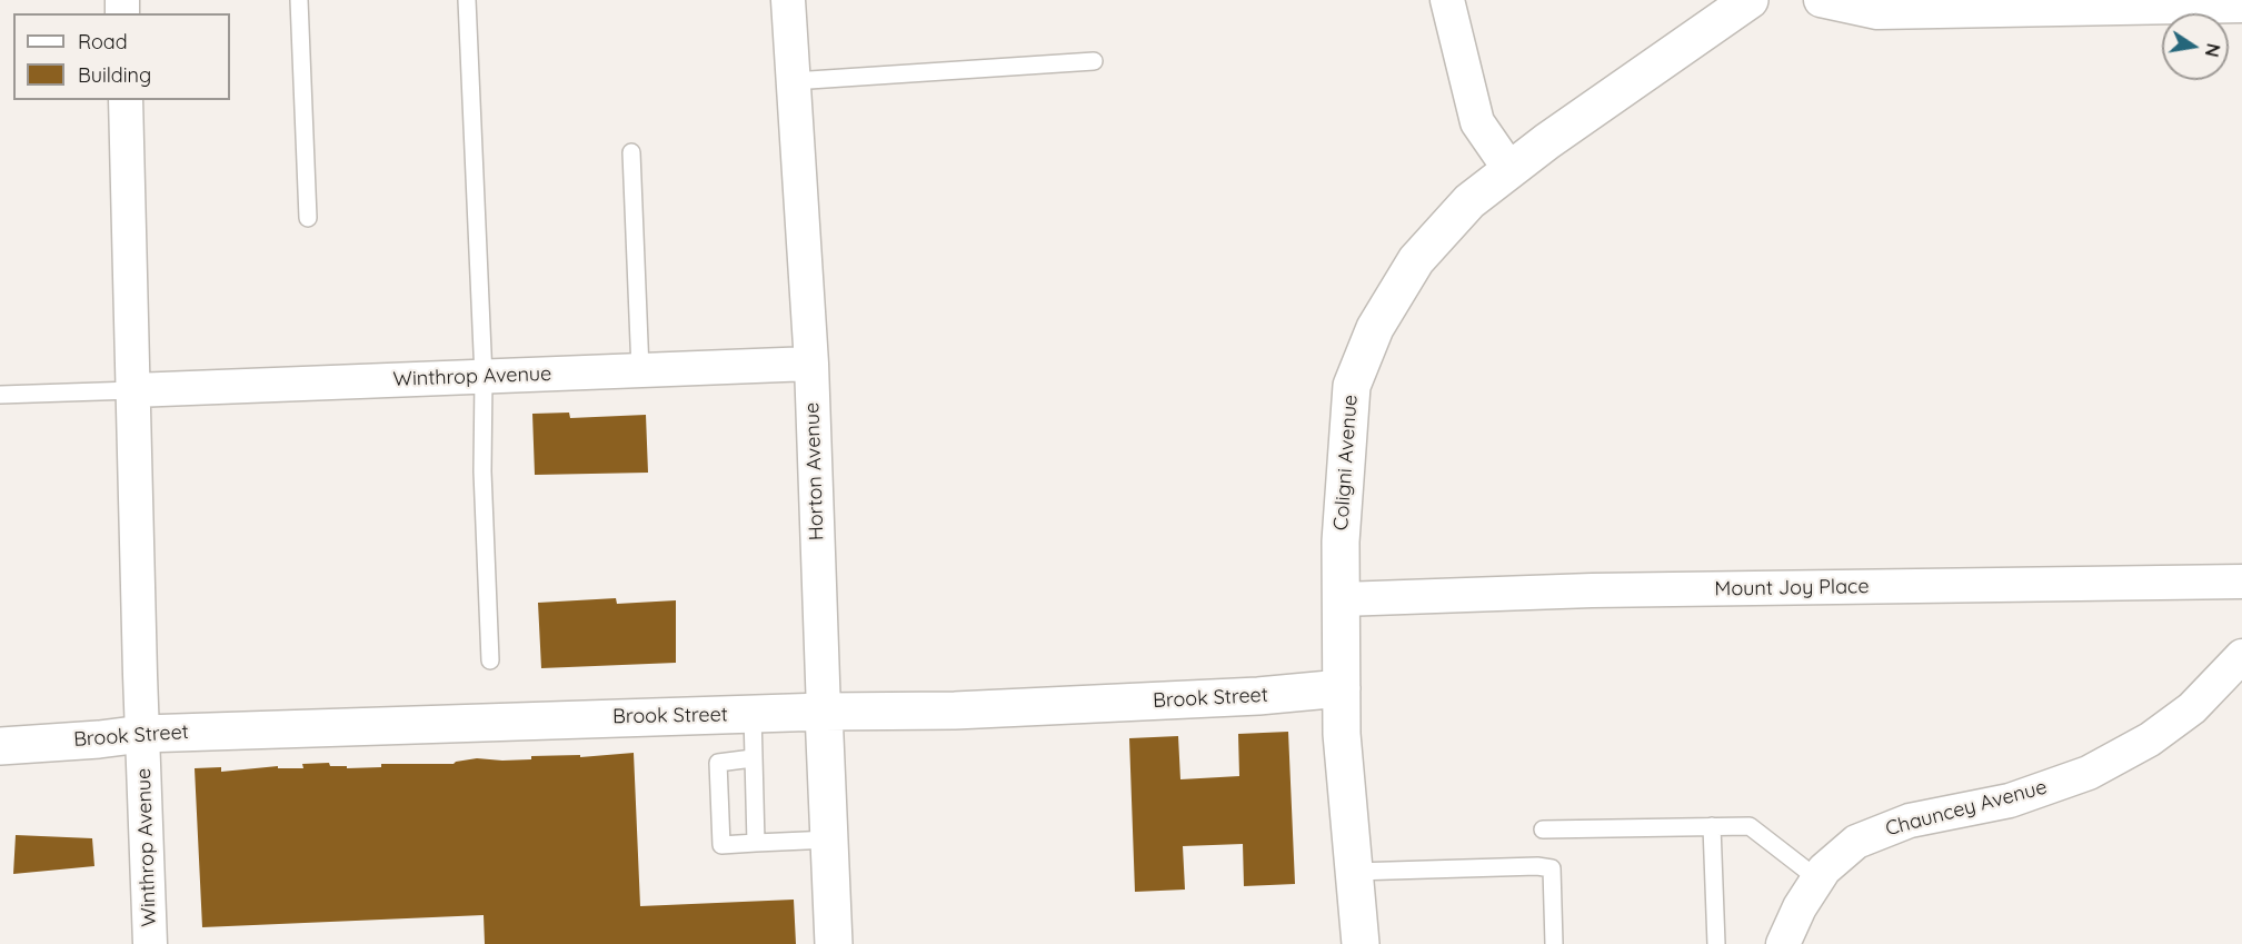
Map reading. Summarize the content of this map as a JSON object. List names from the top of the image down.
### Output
{
  "streets": {
    "street": [
      "Winthrop Avenue",
      "Coligni Avenue",
      "Horton Avenue",
      "Mount Joy Place",
      "Brook Street",
      "Chauncey Avenue"
    ]
  },
  "crossings": [
    ["Winthrop Avenue", "Horton Avenue"],
    ["Winthrop Avenue", "Brook Street"],
    ["Coligni Avenue", "Mount Joy Place"],
    ["Coligni Avenue", "Brook Street"],
    ["Horton Avenue", "Brook Street"]
  ],
  "legend": ["Road", "Building"],
  "north": "right"
}
